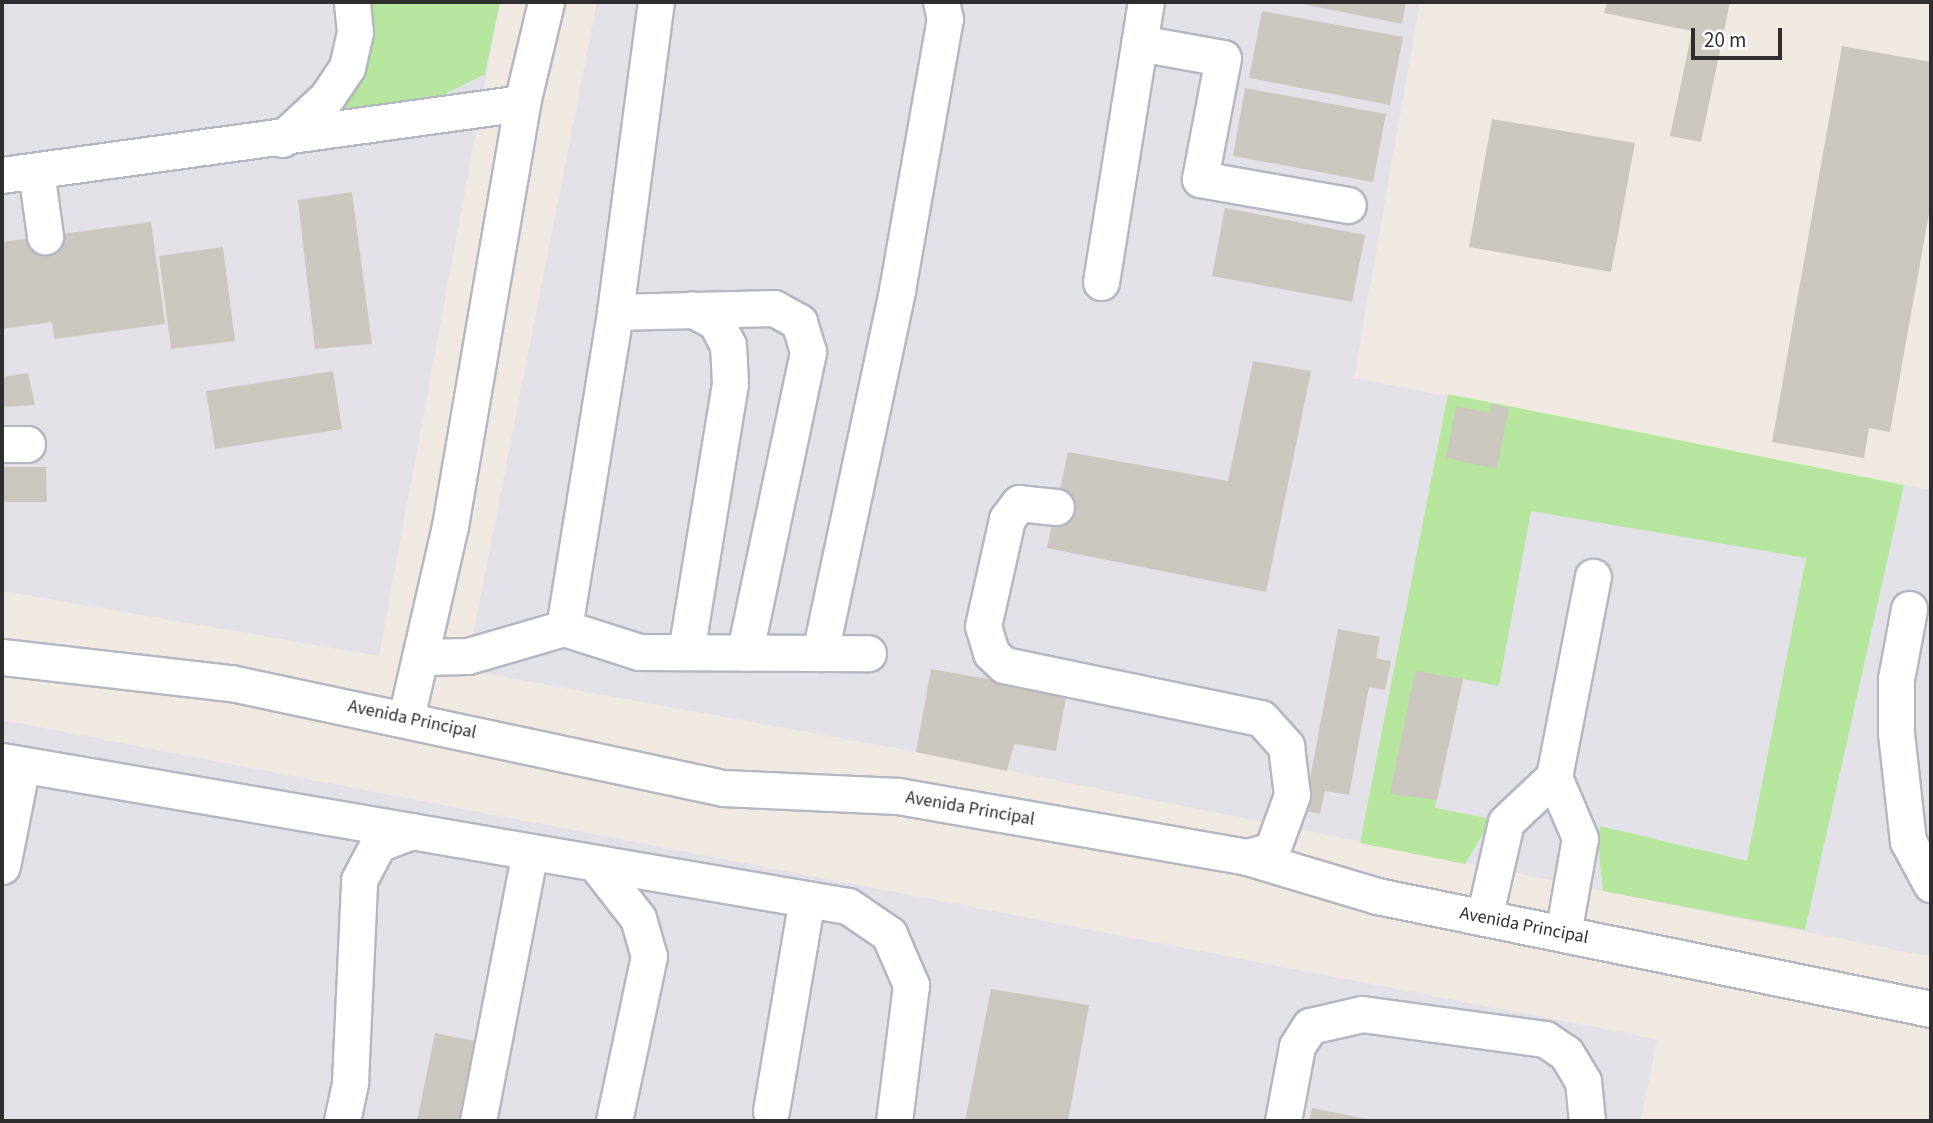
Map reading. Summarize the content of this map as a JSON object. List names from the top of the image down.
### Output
{
  "streets": {
    "lane": ["Avenida Principal"]
  },
  "scale_bar": "20 m"
}
